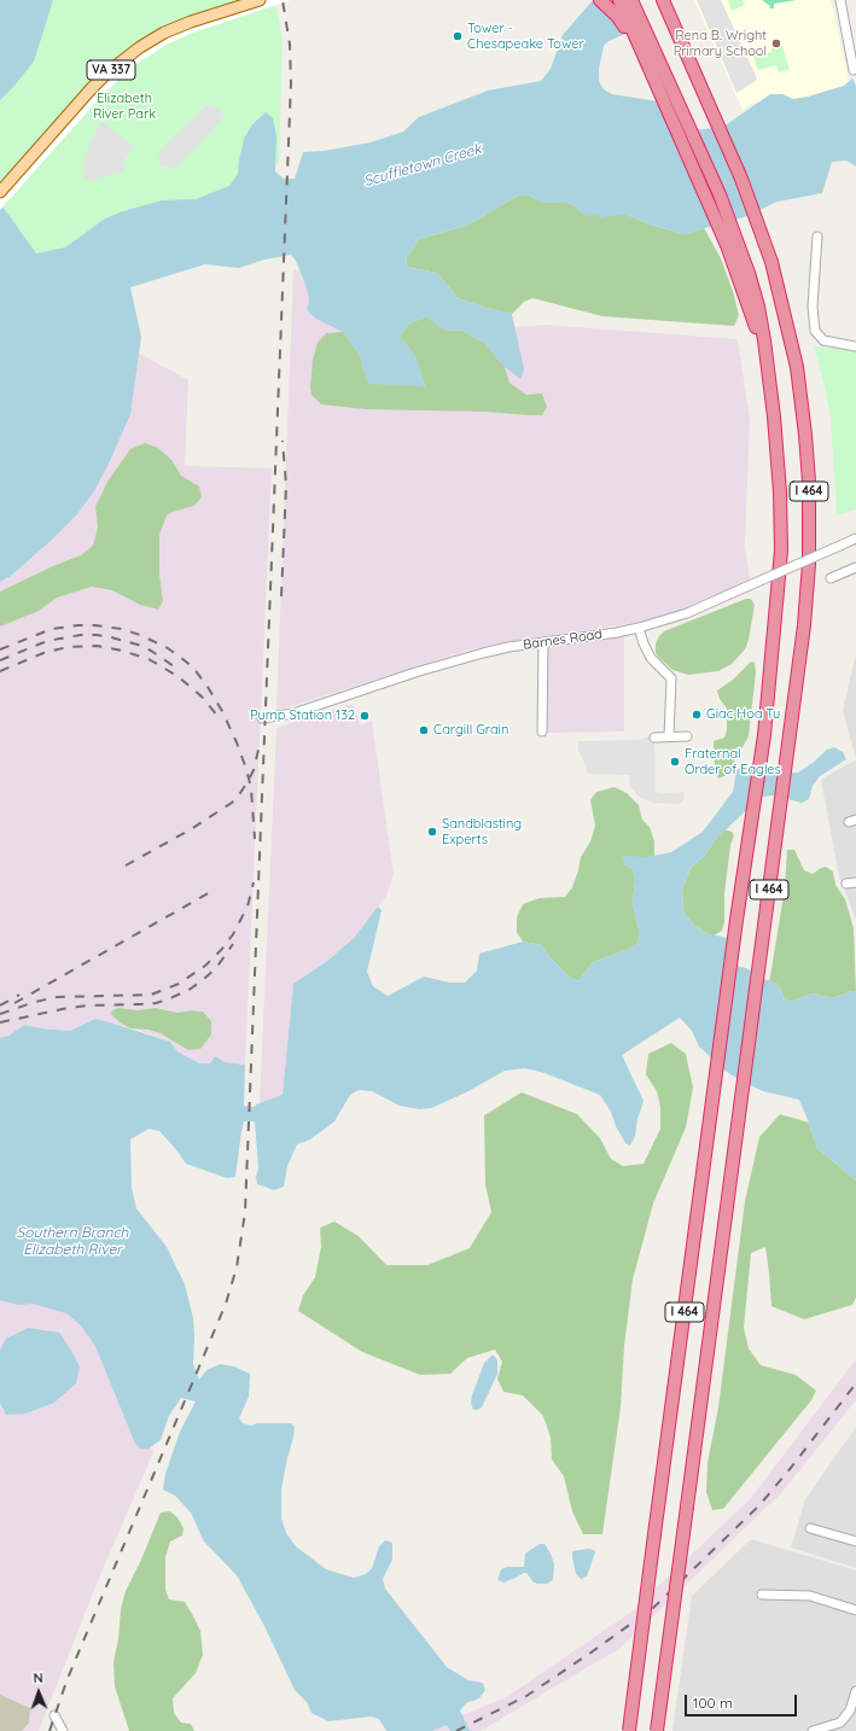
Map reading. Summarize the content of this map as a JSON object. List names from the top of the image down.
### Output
{
  "streets": {
    "highway": ["I 464"],
    "main road": ["VA 337"],
    "street": ["Barnes Road"]
  },
  "water": ["Scuffletown Creek", "Southern Branch Elizabeth River"],
  "parks": ["Elizabeth River Park"],
  "places": [
    "Tower - Chesapeake Tower",
    "Rena B. Wright Primary School",
    "Giac Hoa Tu",
    "Pump Station 132",
    "Cargill Grain",
    "Fraternal Order of Eagles",
    "Sandblasting Experts"
  ],
  "scale_bar": "100 m",
  "north": "top"
}
